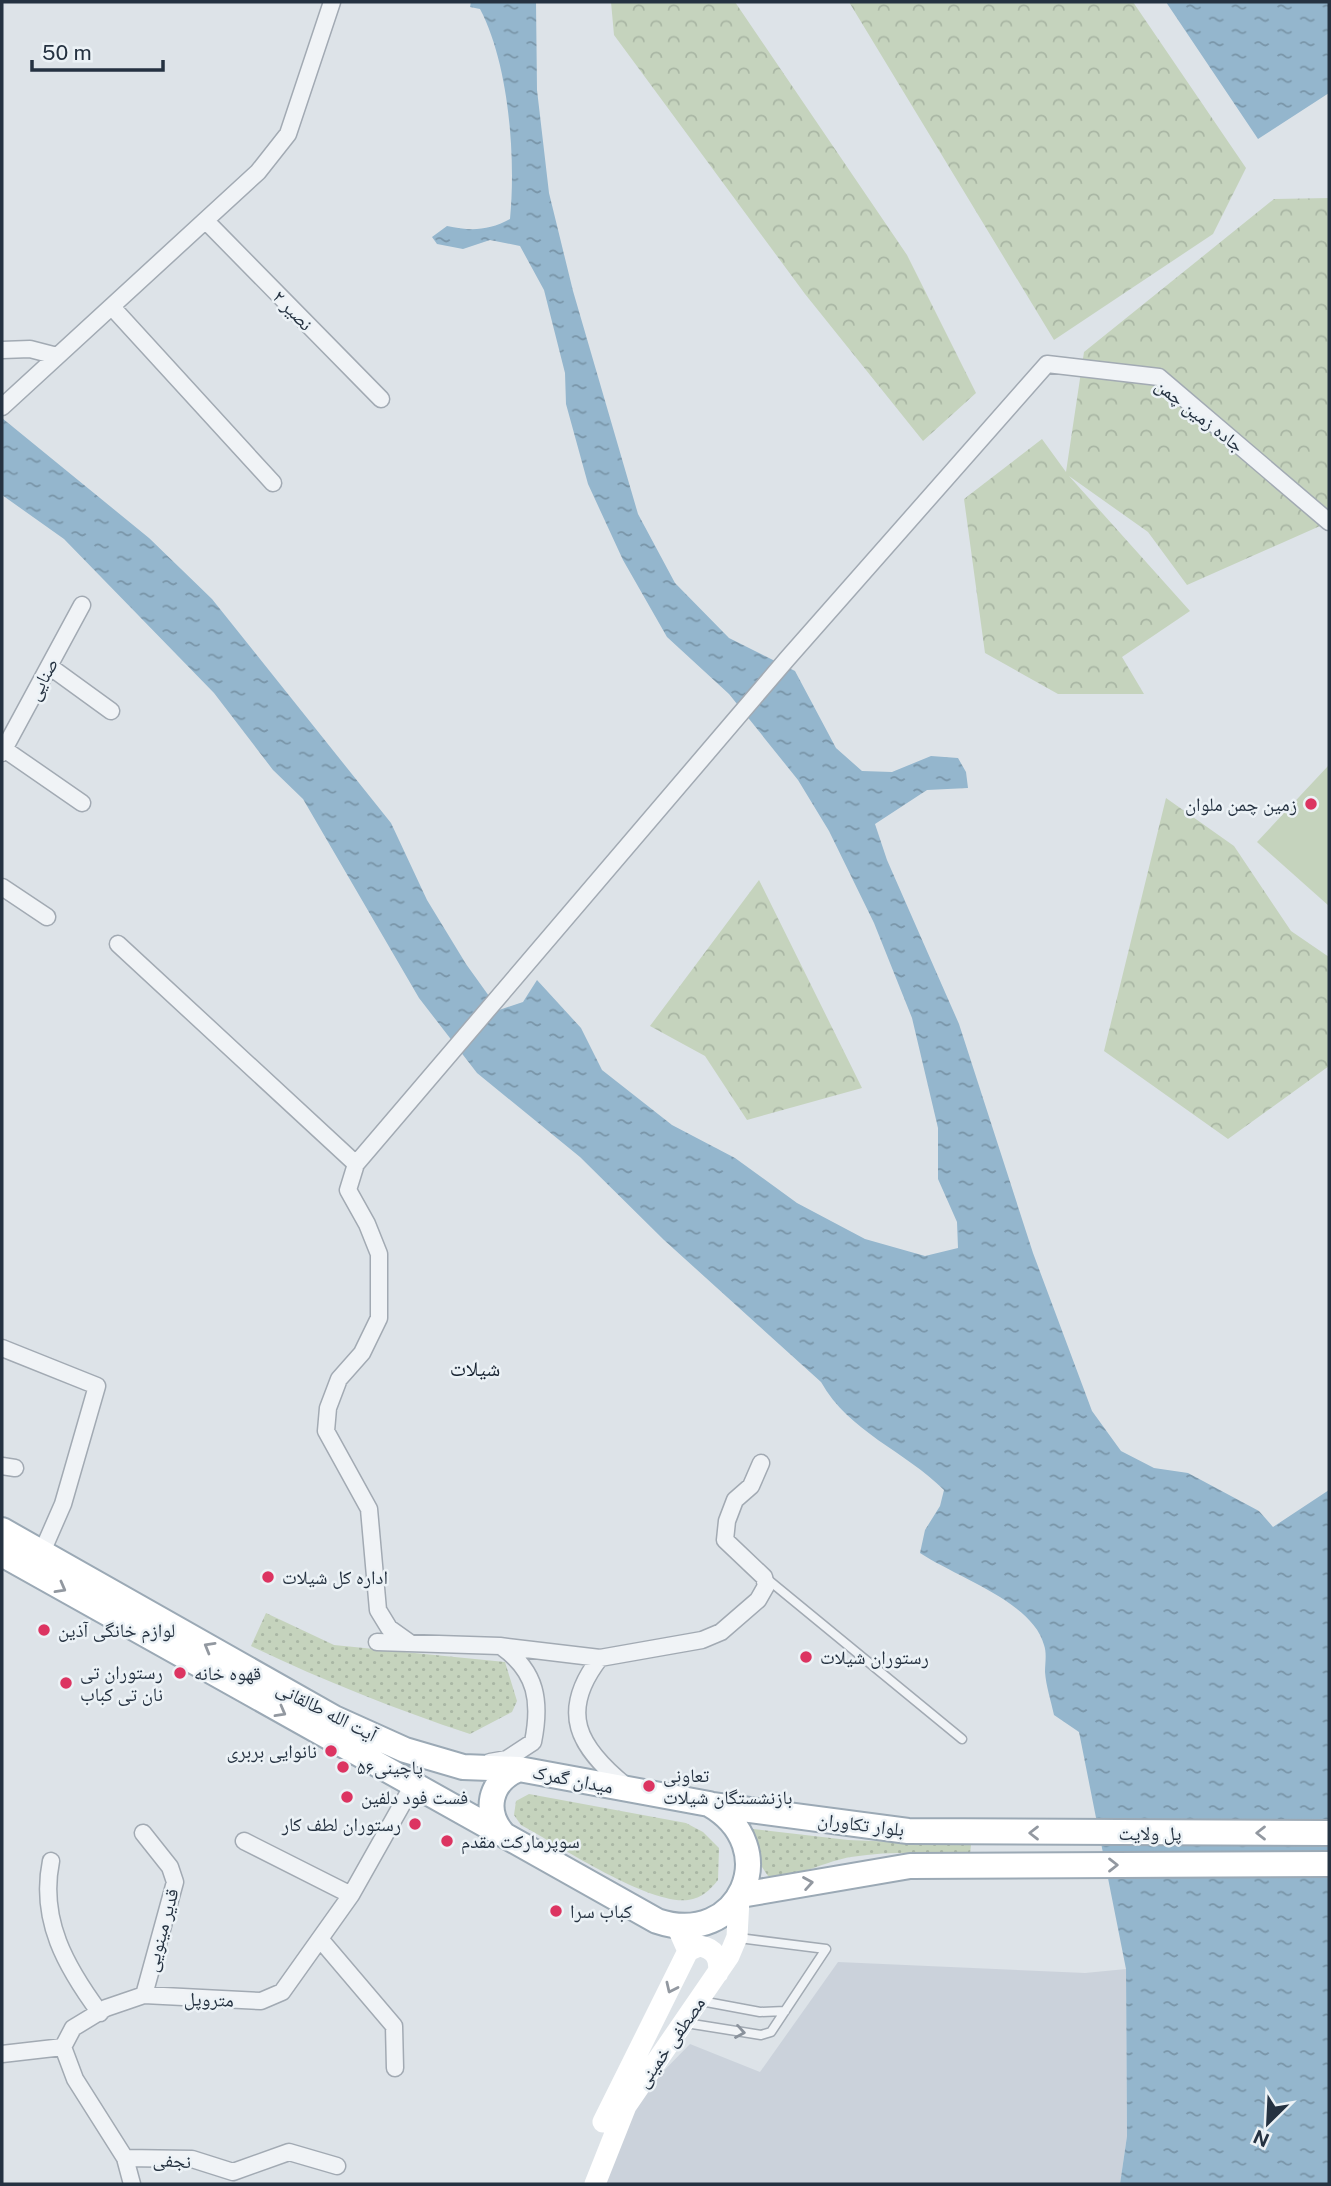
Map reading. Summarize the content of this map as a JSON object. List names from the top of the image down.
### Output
{
  "streets": {
    "main road": [
      "آیت الله طالقانی",
      "میدان گمرک",
      "بلوار تکاوران",
      "پل ولایت",
      "مصطفی خمینی"
    ],
    "street": [
      "نصیر ۲",
      "جاده زمین چمن",
      "صنایی",
      "قدیر مینویی",
      "متروپل",
      "نجفی"
    ]
  },
  "crossings": [
    ["آیت الله طالقانی", "میدان گمرک"],
    ["آیت الله طالقانی", "متروپل"],
    ["میدان گمرک", "بلوار تکاوران"],
    ["میدان گمرک", "مصطفی خمینی"],
    ["بلوار تکاوران", "پل ولایت"],
    ["بلوار تکاوران", "مصطفی خمینی"],
    ["قدیر مینویی", "متروپل"]
  ],
  "districts": ["شیلات"],
  "places": [
    "زمین چمن ملوان",
    "اداره کل شیلات",
    "لوازم خانگی آذین",
    "رستوران شیلات",
    "قهوه خانه",
    "رستوران تی نان تی کباب",
    "نانوایی بربری",
    "پاچینی۵۶",
    "تعاونی بازنشستگان شیلات",
    "فست فود دلفین",
    "رستوران لطف کار",
    "سوپرمارکت مقدم",
    "کباب سرا"
  ],
  "scale_bar": "50 m",
  "north": "bottom left"
}
